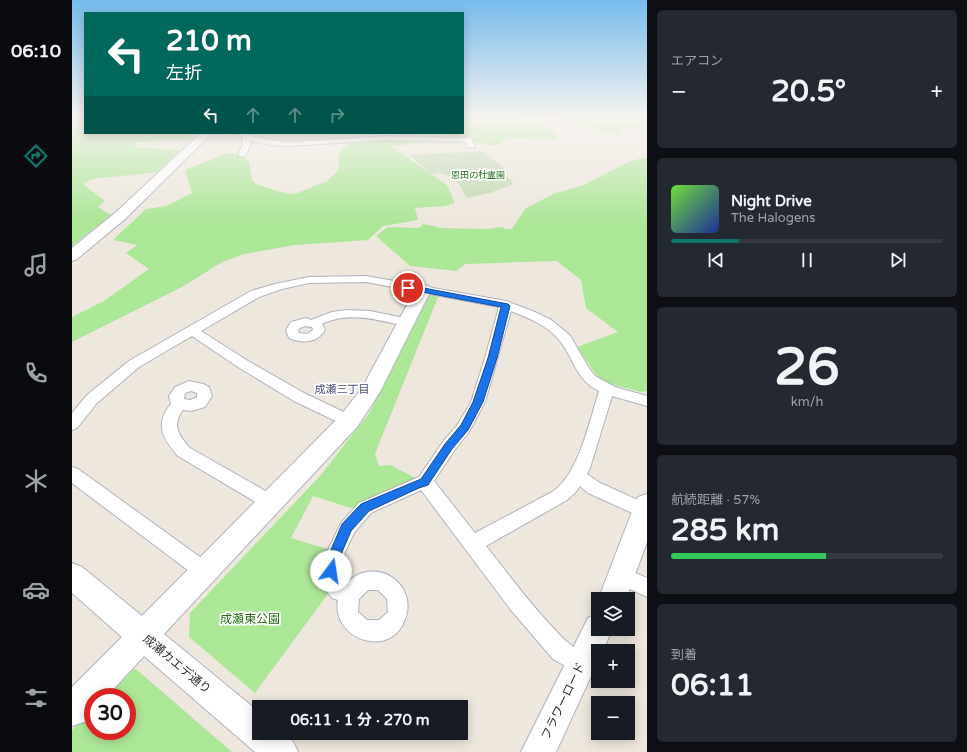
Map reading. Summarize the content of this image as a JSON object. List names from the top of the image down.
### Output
{
  "streets": {
    "street": ["成瀬カエデ通り", "フラワーロード"]
  },
  "districts": ["成瀬三丁目"],
  "parks": ["恩田の杜霊園", "成瀬東公園"],
  "page": {
    "tabs": "06:10",
    "tile": [
      "エアコン",
      ["26", "km/h"],
      ["航続距離 · 57%", "285 km"],
      ["到着", "06:11"]
    ],
    "turn": ["210 m", "左折"],
    "heat": ["−", "20.5°", "+"],
    "song": ["Night Drive", "The Halogens"],
    "map_buttons": ["+", "−"],
    "limit": "30",
    "trip": "06:11 · 1 分 · 270 m"
  }
}
